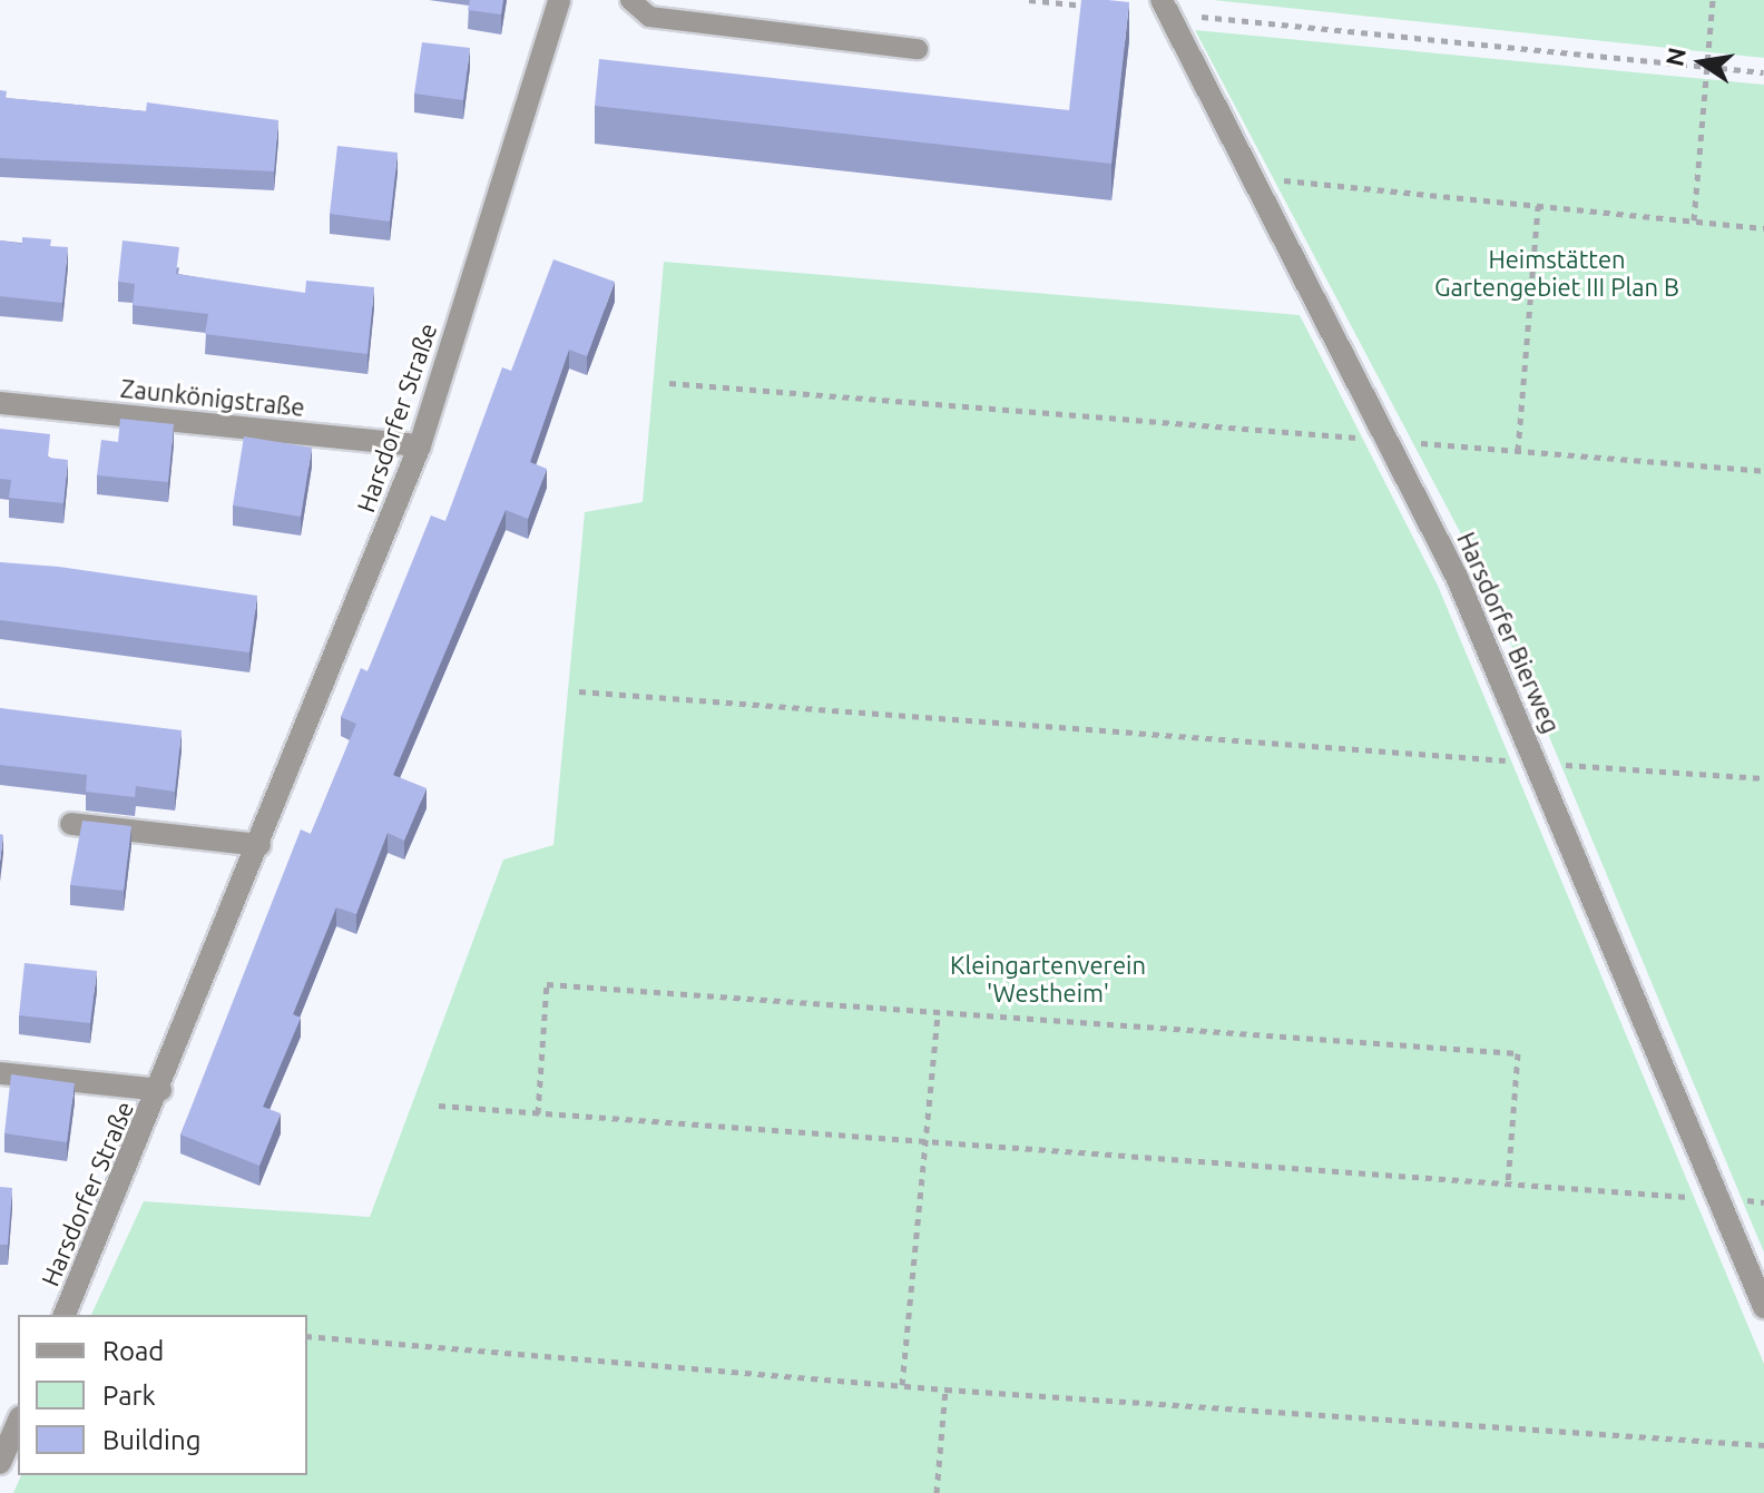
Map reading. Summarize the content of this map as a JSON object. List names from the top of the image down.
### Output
{
  "streets": {
    "street": ["Zaunkönigstraße", "Harsdorfer Straße", "Harsdorfer Bierweg"]
  },
  "crossings": [
    ["Zaunkönigstraße", "Harsdorfer Straße"]
  ],
  "parks": ["Heimstätten Gartengebiet III Plan B", "Kleingartenverein 'Westheim'"],
  "legend": ["Road", "Park", "Building"],
  "north": "left"
}
